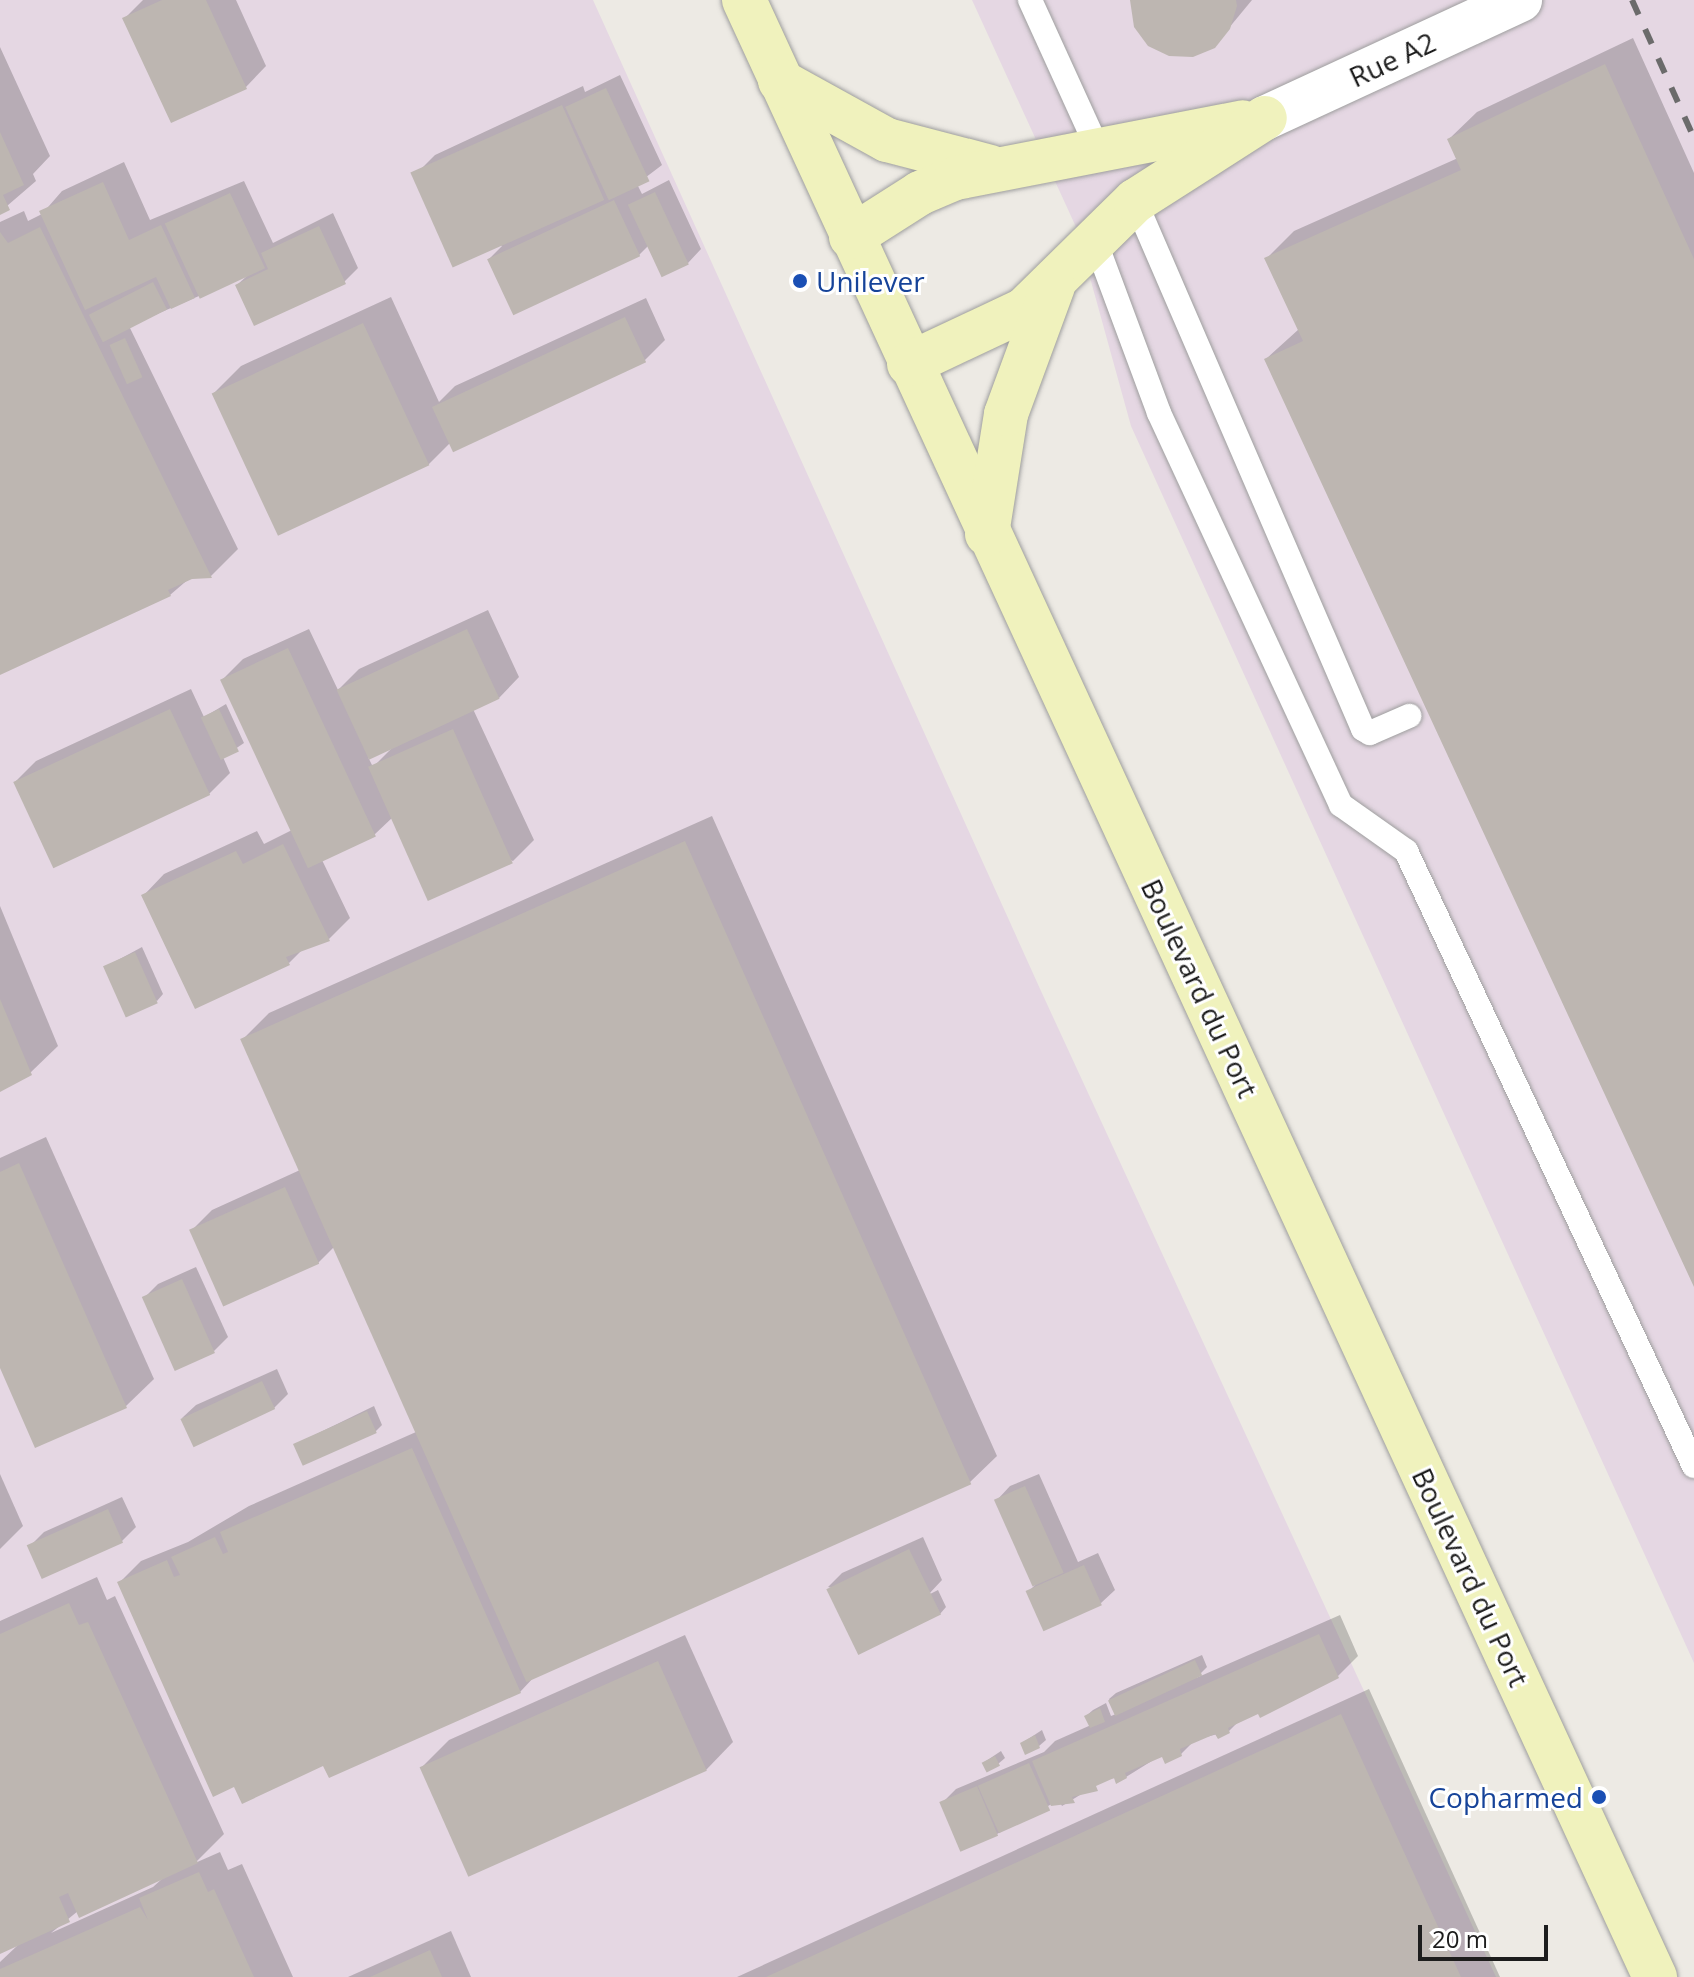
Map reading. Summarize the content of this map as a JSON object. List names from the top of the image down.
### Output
{
  "streets": {
    "main road": ["Boulevard du Port"],
    "street": ["Rue A2"]
  },
  "places": ["Unilever", "Copharmed"],
  "scale_bar": "20 m"
}
